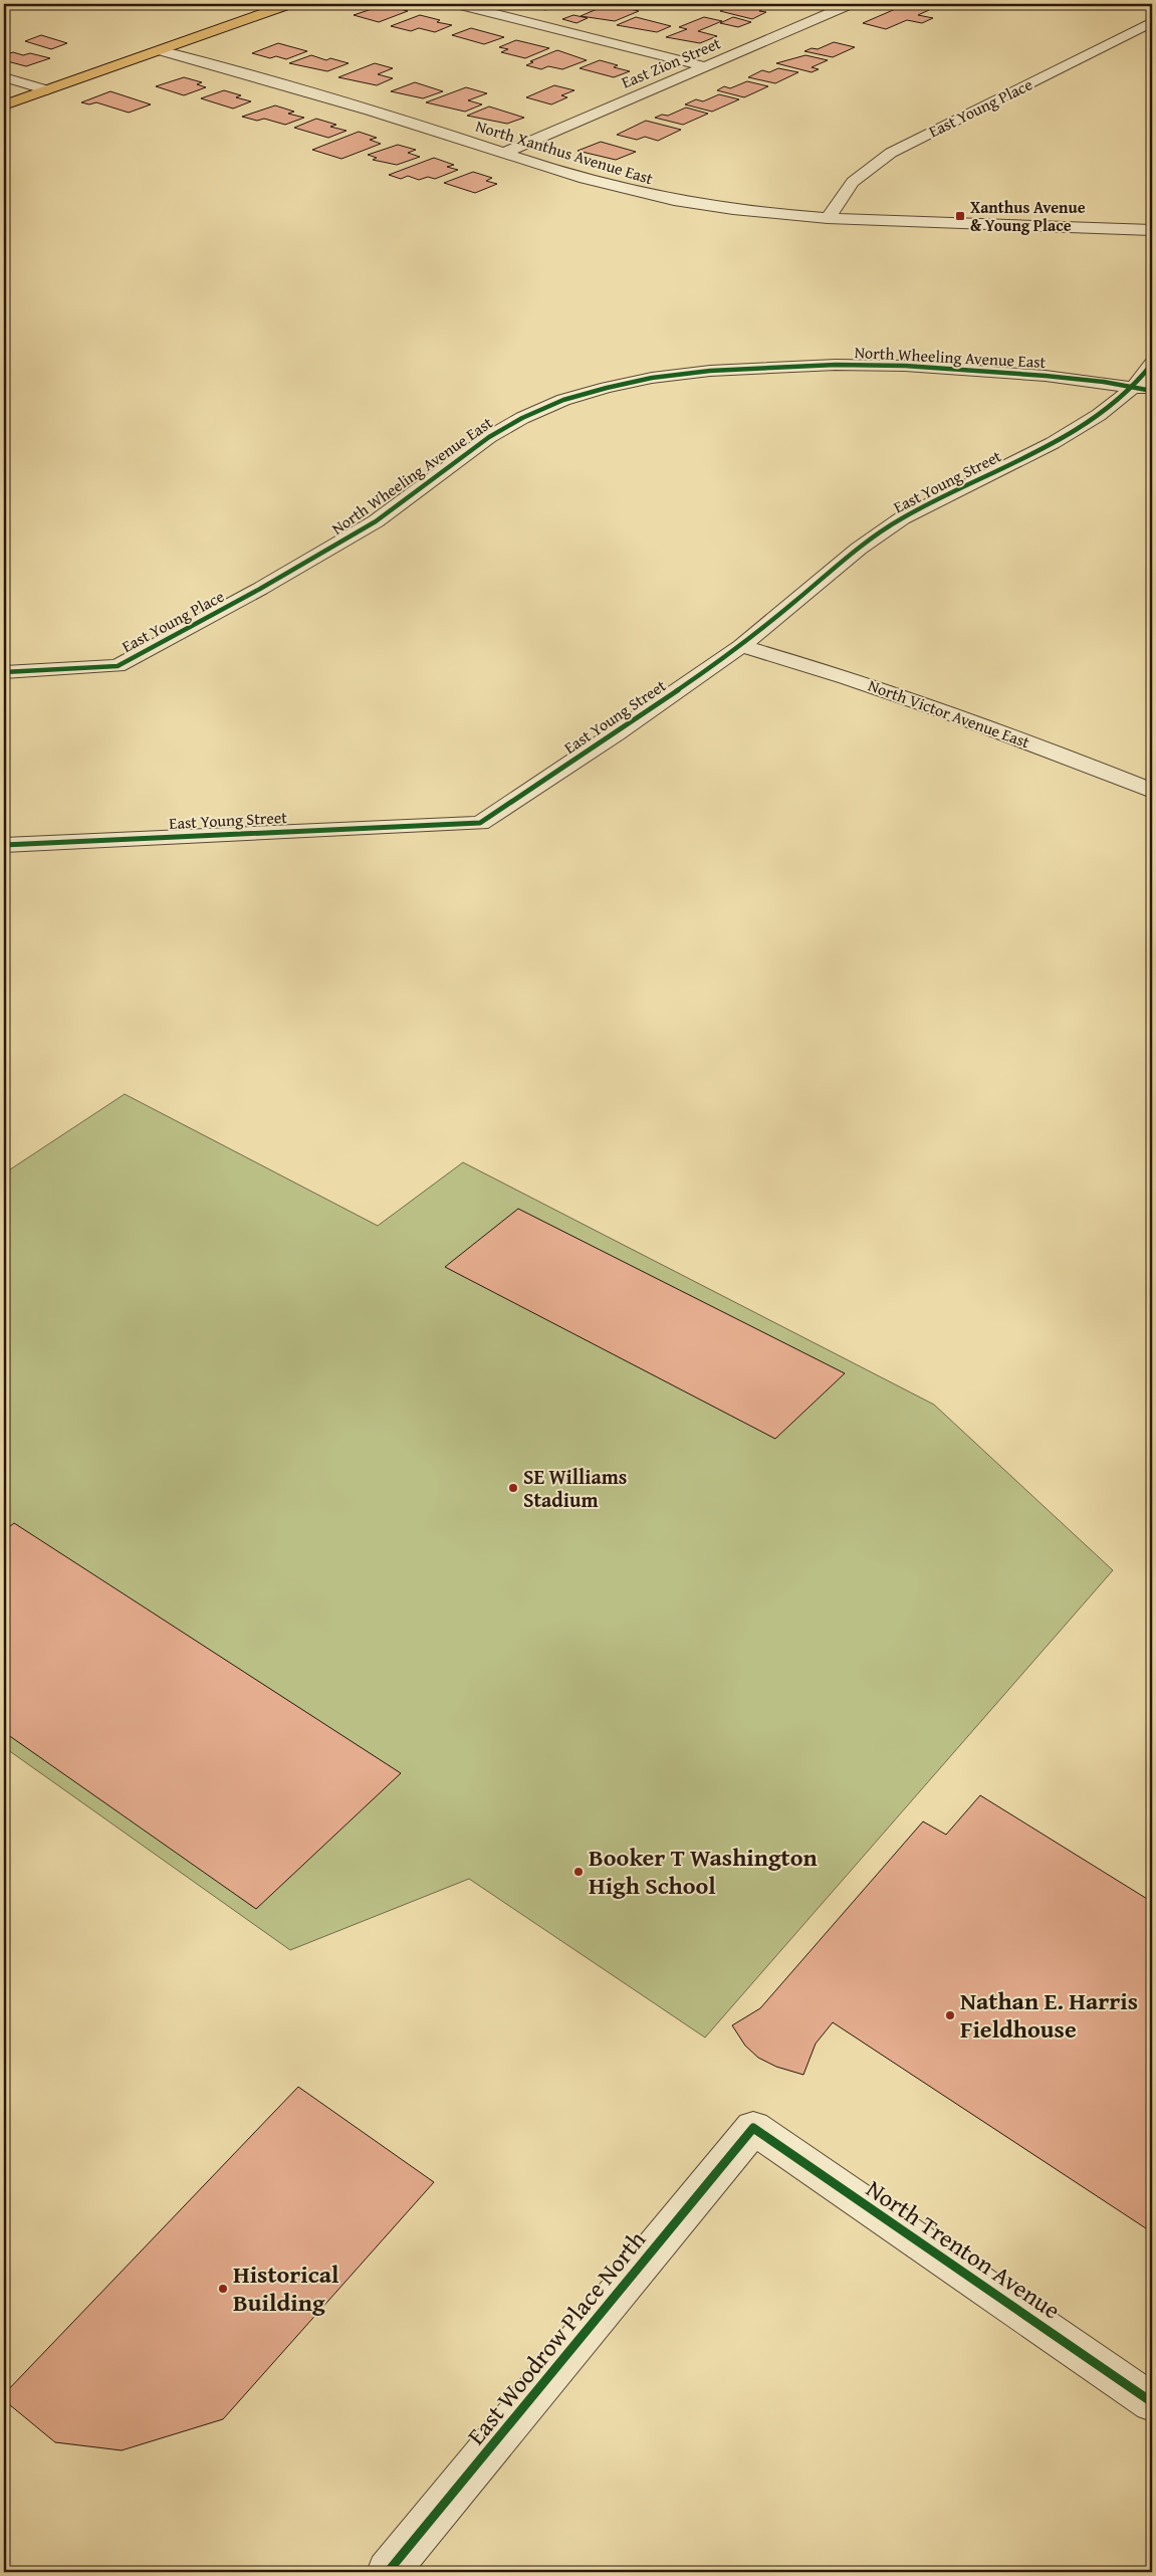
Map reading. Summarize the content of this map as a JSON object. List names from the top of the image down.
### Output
{
  "streets": {
    "street": [
      "East Zion Street",
      "East Young Place",
      "North Xanthus Avenue East",
      "North Wheeling Avenue East",
      "East Young Street",
      "North Victor Avenue East",
      "North Trenton Avenue",
      "East Woodrow Place North"
    ]
  },
  "crossings": [
    ["East Zion Street", "North Xanthus Avenue East"],
    ["East Young Place", "North Xanthus Avenue East"],
    ["East Young Place", "North Wheeling Avenue East"],
    ["North Wheeling Avenue East", "East Young Street"],
    ["East Young Street", "North Victor Avenue East"],
    ["North Trenton Avenue", "East Woodrow Place North"]
  ],
  "places": {
    "transit": ["Xanthus Avenue & Young Place"],
    "other": [
      "SE Williams Stadium",
      "Booker T Washington High School",
      "Nathan E. Harris Fieldhouse",
      "Historical Building"
    ]
  }
}
